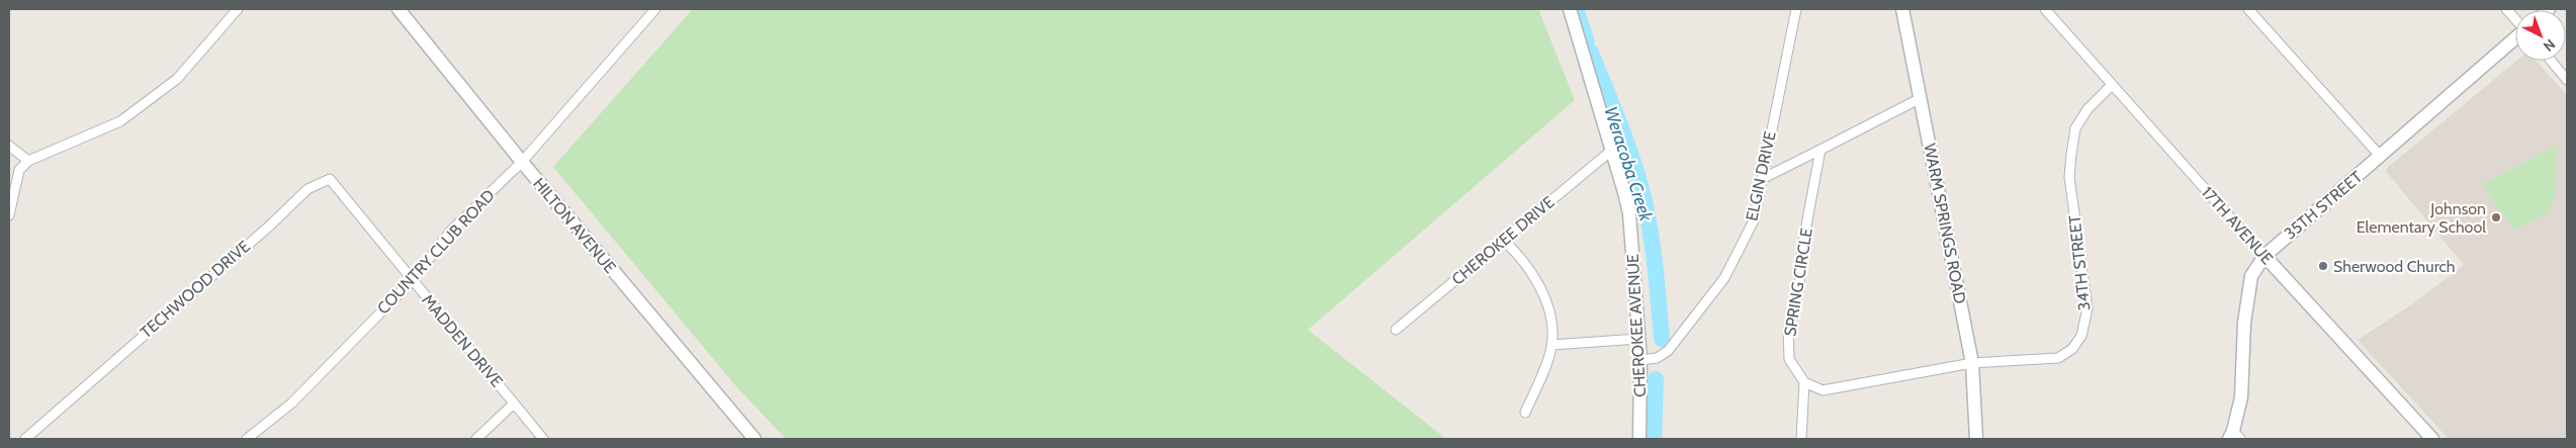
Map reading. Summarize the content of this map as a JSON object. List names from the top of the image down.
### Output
{
  "streets": {
    "street": [
      "ELGIN DRIVE",
      "35TH STREET",
      "WARM SPRINGS ROAD",
      "HILTON AVENUE",
      "17TH AVENUE",
      "CHEROKEE DRIVE",
      "COUNTRY CLUB ROAD",
      "34TH STREET",
      "SPRING CIRCLE",
      "TECHWOOD DRIVE",
      "CHEROKEE AVENUE",
      "MADDEN DRIVE"
    ]
  },
  "crossings": [
    ["ELGIN DRIVE", "CHEROKEE AVENUE"],
    ["35TH STREET", "17TH AVENUE"],
    ["WARM SPRINGS ROAD", "34TH STREET"],
    ["HILTON AVENUE", "COUNTRY CLUB ROAD"],
    ["17TH AVENUE", "34TH STREET"],
    ["CHEROKEE DRIVE", "CHEROKEE AVENUE"],
    ["COUNTRY CLUB ROAD", "MADDEN DRIVE"],
    ["TECHWOOD DRIVE", "MADDEN DRIVE"]
  ],
  "water": ["Weracoba Creek"],
  "places": ["Johnson Elementary School", "Sherwood Church"],
  "north": "bottom right"
}
